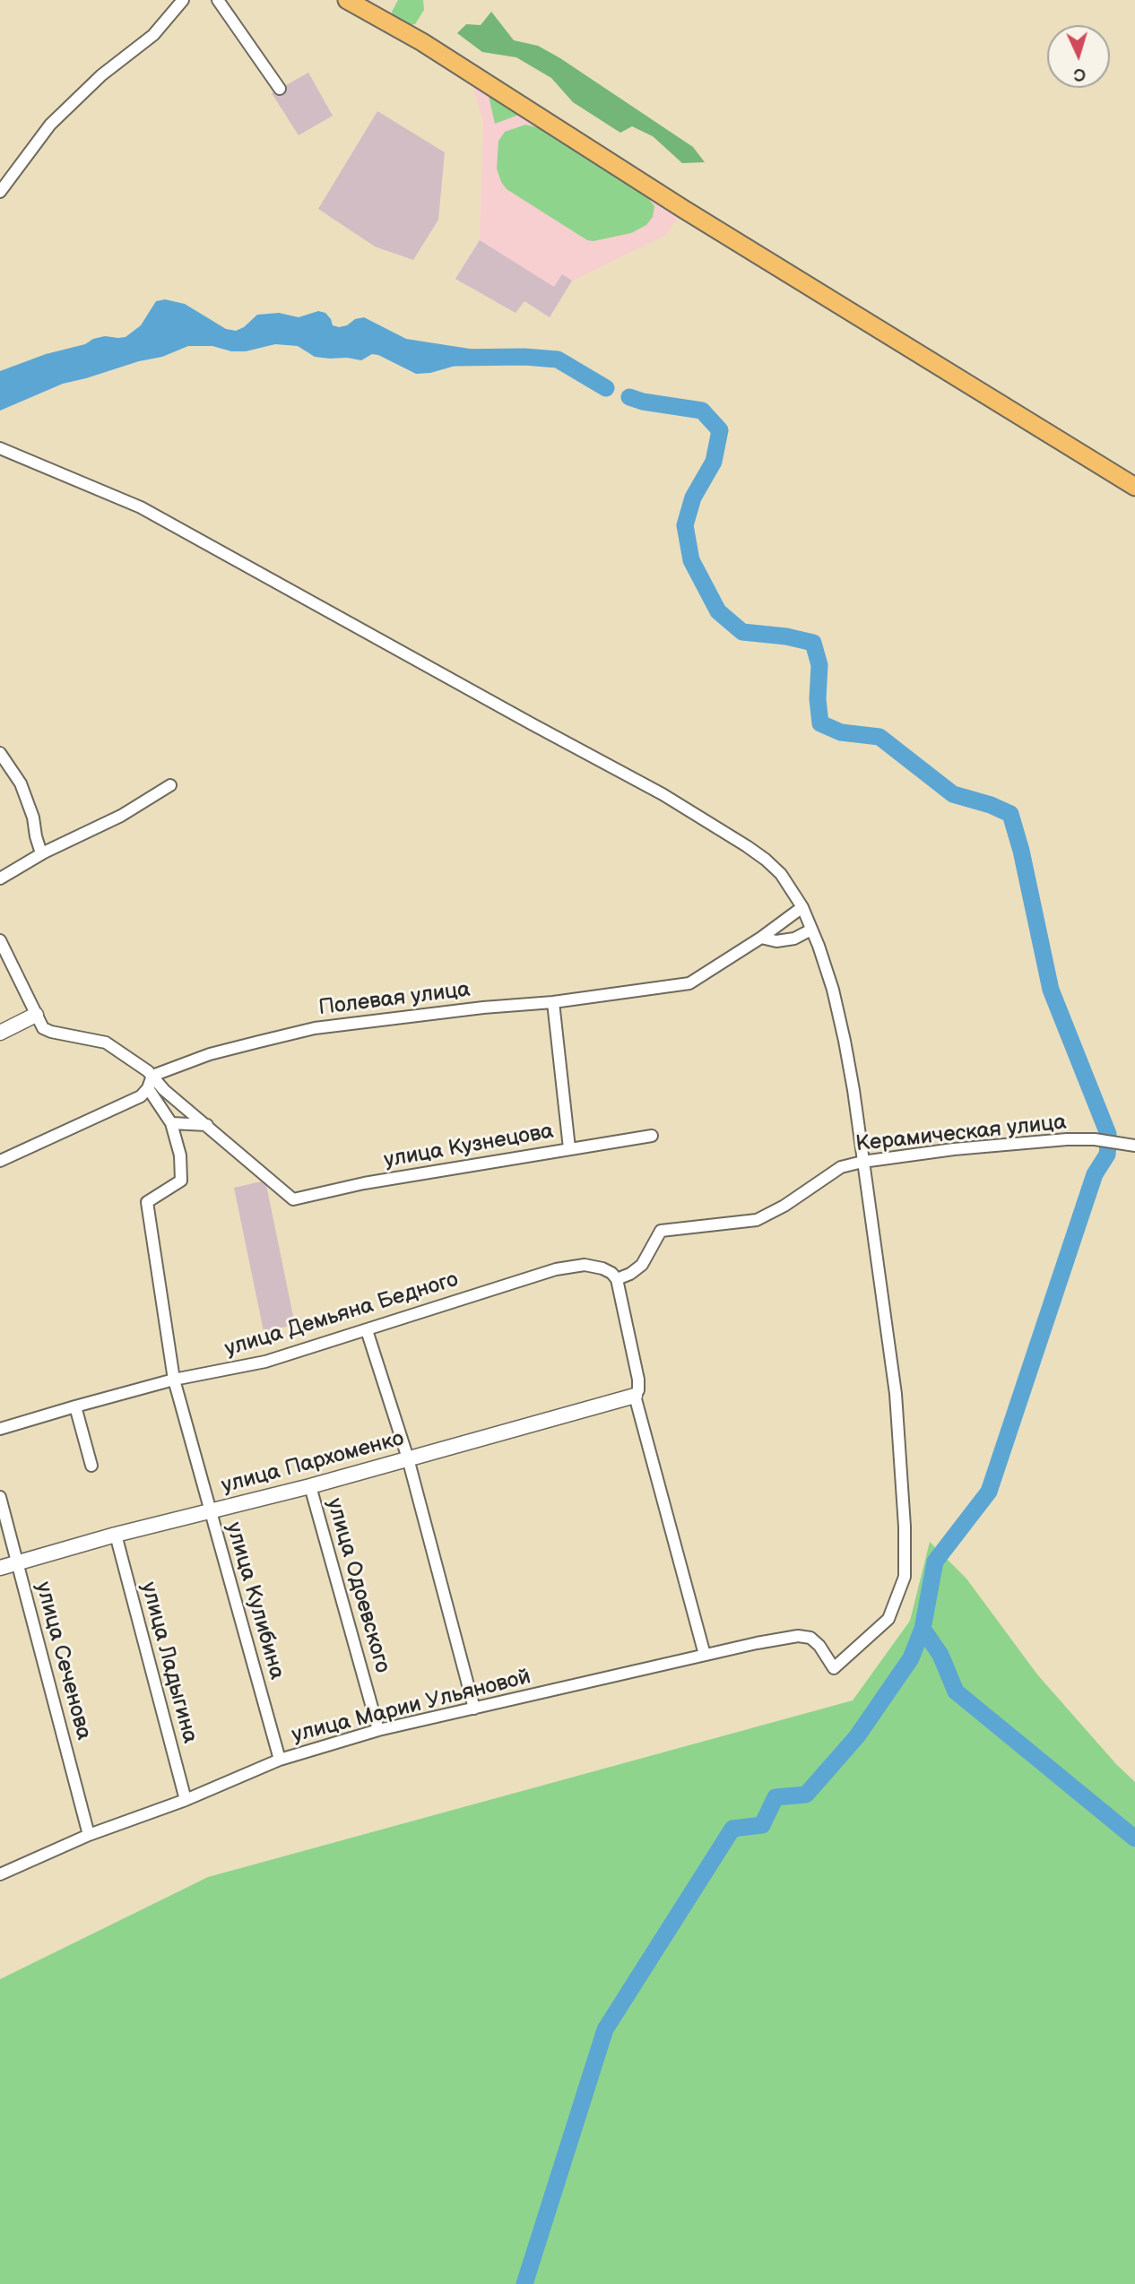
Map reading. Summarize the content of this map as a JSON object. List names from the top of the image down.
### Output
{
  "streets": {
    "street": [
      "Полевая улица",
      "Керамическая улица",
      "улица Кузнецова",
      "улица Демьяна Бедного",
      "улица Пархоменко",
      "улица Одоевского",
      "улица Кулибина",
      "улица Сеченова",
      "улица Ладыгина",
      "улица Марии Ульяновой"
    ]
  },
  "crossings": [
    ["Керамическая улица", "улица Демьяна Бедного"],
    ["Керамическая улица", "улица Марии Ульяновой"],
    ["улица Демьяна Бедного", "улица Кулибина"],
    ["улица Пархоменко", "улица Одоевского"],
    ["улица Пархоменко", "улица Кулибина"],
    ["улица Пархоменко", "улица Сеченова"],
    ["улица Пархоменко", "улица Ладыгина"],
    ["улица Одоевского", "улица Марии Ульяновой"],
    ["улица Кулибина", "улица Марии Ульяновой"],
    ["улица Сеченова", "улица Марии Ульяновой"],
    ["улица Ладыгина", "улица Марии Ульяновой"]
  ],
  "north": "bottom"
}
